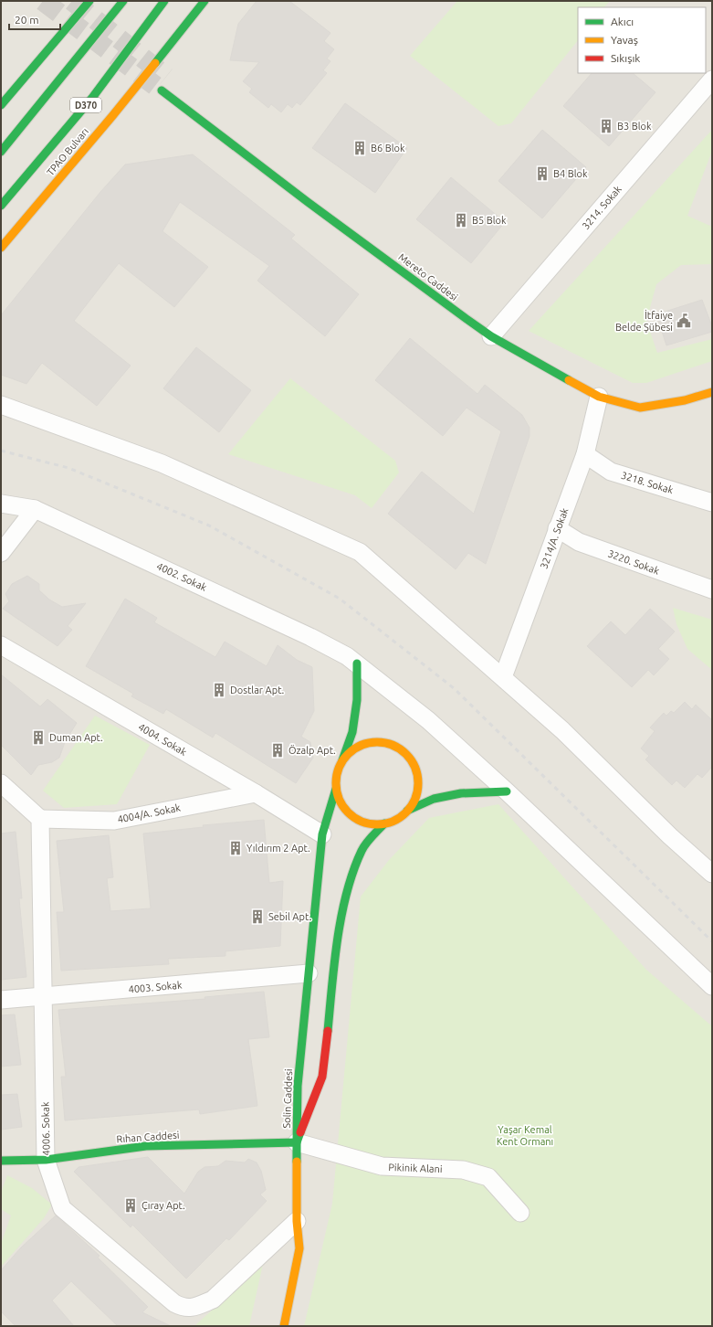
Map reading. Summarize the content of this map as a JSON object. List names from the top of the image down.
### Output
{
  "streets": {
    "main road": [
      "D370",
      "TPAO Bulvarı",
      "Mereto Caddesi",
      "Solin Caddesi",
      "Rıhan Caddesi"
    ],
    "street": [
      "3214. Sokak",
      "3218. Sokak",
      "3214/A. Sokak",
      "3220. Sokak",
      "4002. Sokak",
      "4004. Sokak",
      "4004/A. Sokak",
      "4003. Sokak",
      "4006. Sokak",
      "Pikinik Alani"
    ]
  },
  "crossings": [
    ["3214. Sokak", "Mereto Caddesi"],
    ["Mereto Caddesi", "3214/A. Sokak"],
    ["3218. Sokak", "3214/A. Sokak"],
    ["3214/A. Sokak", "3220. Sokak"],
    ["4004. Sokak", "4004/A. Sokak"],
    ["4004. Sokak", "Solin Caddesi"],
    ["4004/A. Sokak", "4006. Sokak"],
    ["4003. Sokak", "Solin Caddesi"],
    ["4003. Sokak", "4006. Sokak"],
    ["Solin Caddesi", "Rıhan Caddesi"],
    ["Solin Caddesi", "Pikinik Alani"],
    ["4006. Sokak", "Rıhan Caddesi"],
    ["Rıhan Caddesi", "Pikinik Alani"]
  ],
  "parks": ["Yaşar Kemal Kent Ormanı"],
  "places": {
    "building": [
      "B3 Blok",
      "B6 Blok",
      "B4 Blok",
      "B5 Blok",
      "Dostlar Apt.",
      "Duman Apt.",
      "Özalp Apt.",
      "Yıldırım 2 Apt.",
      "Sebil Apt.",
      "Çıray Apt."
    ],
    "public building": ["İtfaiye Belde Şübesi"]
  },
  "legend": ["Akıcı", "Yavaş", "Sıkışık"],
  "scale_bar": "20 m"
}
